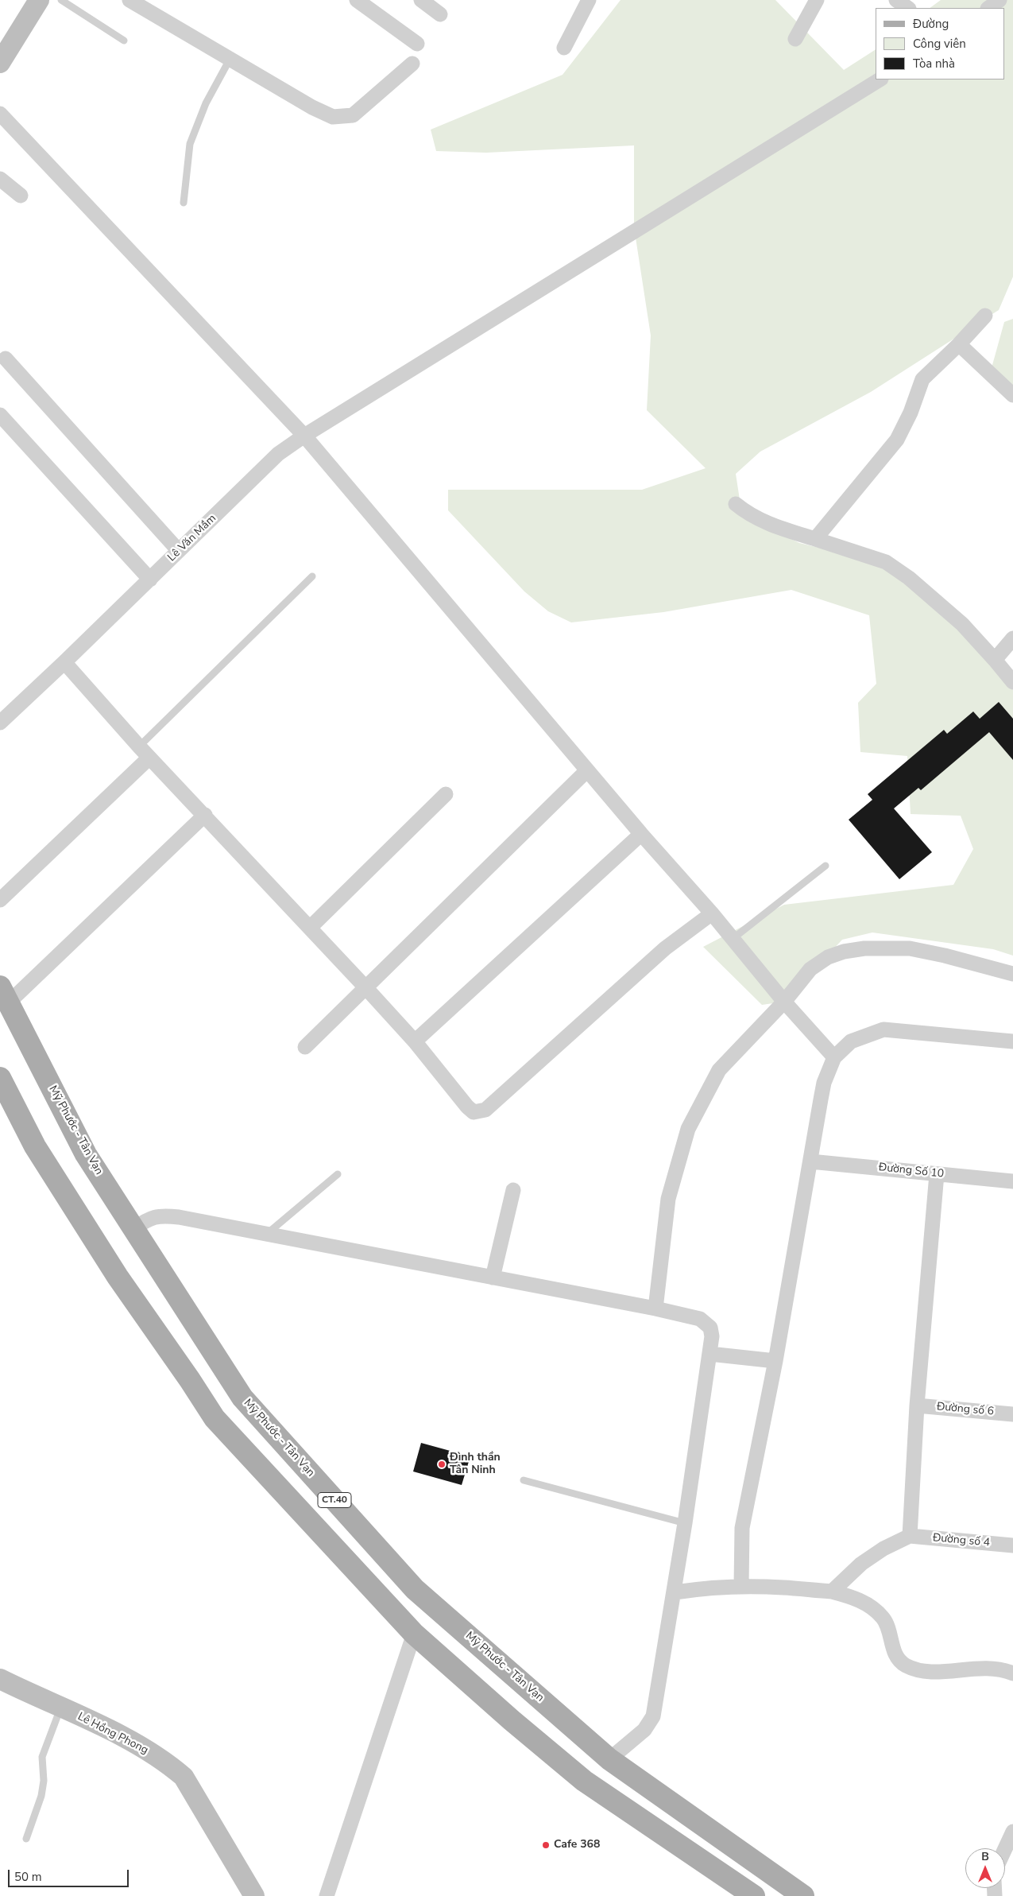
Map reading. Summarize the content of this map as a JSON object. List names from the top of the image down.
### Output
{
  "streets": {
    "main road": ["Mỹ Phước - Tân Vạn", "CT.40", "Lê Hồng Phong"],
    "street": [
      "Lê Văn Mầm",
      "Đường Số 10",
      "Đường số 6",
      "Đường số 4"
    ]
  },
  "places": ["Đình thần Tân Ninh", "Cafe 368"],
  "legend": ["Đường", "Công viên", "Tòa nhà"],
  "scale_bar": "50 m",
  "north": "top"
}
